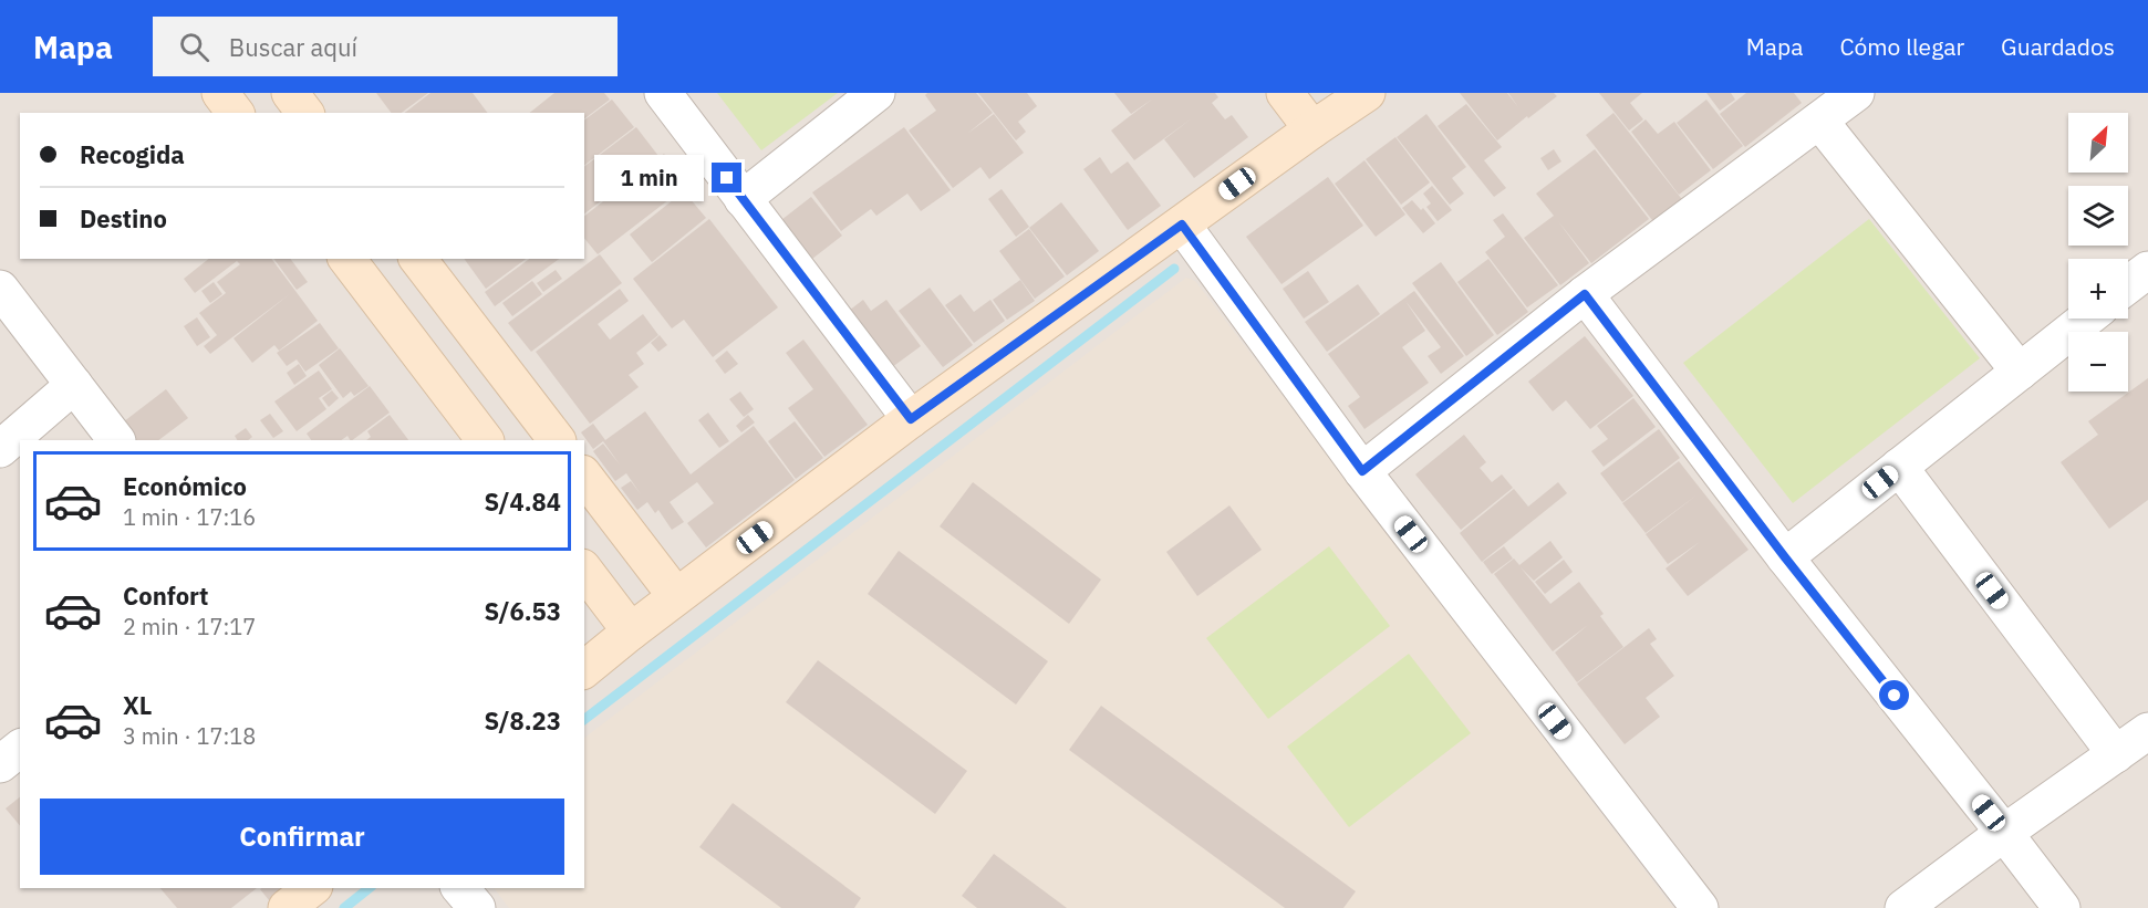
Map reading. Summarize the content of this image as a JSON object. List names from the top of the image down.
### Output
{
  "north": "top right",
  "page": {
    "header": "Mapa",
    "search": "Buscar aquí",
    "nav": ["Mapa", "Cómo llegar", "Guardados"],
    "map_buttons": ["+", "−"],
    "banner": ["Recogida", "Destino"],
    "bubble": "1 min",
    "list": [
      {
        "name": "Económico",
        "note": "1 min · 17:16",
        "value": "S/4.84"
      },
      {
        "name": "Confort",
        "note": "2 min · 17:17",
        "value": "S/6.53"
      },
      {
        "name": "XL",
        "note": "3 min · 17:18",
        "value": "S/8.23"
      }
    ],
    "buttons": "Confirmar"
  }
}
